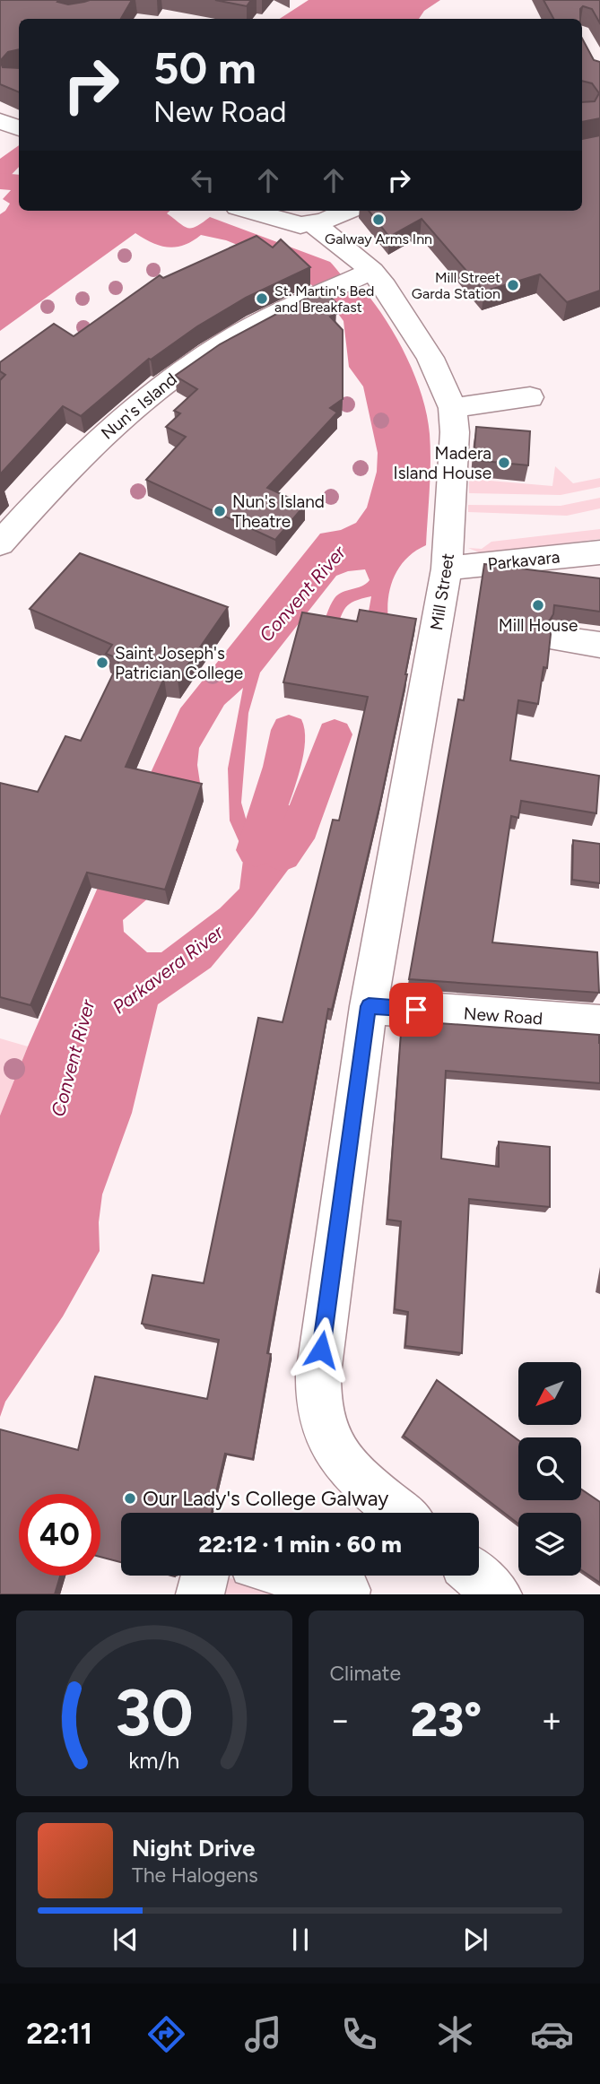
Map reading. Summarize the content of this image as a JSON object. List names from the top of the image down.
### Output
{
  "streets": {
    "street": [
      "Nun's Island",
      "Parkavara",
      "Mill Street",
      "New Road"
    ]
  },
  "crossings": [
    ["Nun's Island", "Mill Street"],
    ["Parkavara", "Mill Street"],
    ["Mill Street", "New Road"]
  ],
  "water": ["Convent River", "Parkavera River"],
  "places": [
    "Galway Arms Inn",
    "Mill Street Garda Station",
    "St. Martin's Bed and Breakfast",
    "Madera Island House",
    "Nun's Island Theatre",
    "Mill House",
    "Saint Joseph's Patrician College",
    "Our Lady's College Galway"
  ],
  "north": "bottom left",
  "page": {
    "turn": ["50 m", "New Road"],
    "limit": "40",
    "trip": "22:12 · 1 min · 60 m",
    "tile": "Climate",
    "heat": ["−", "23°", "+"],
    "song": ["Night Drive", "The Halogens"],
    "tabs": "22:11",
    "gauge": ["30", "km/h"]
  }
}
